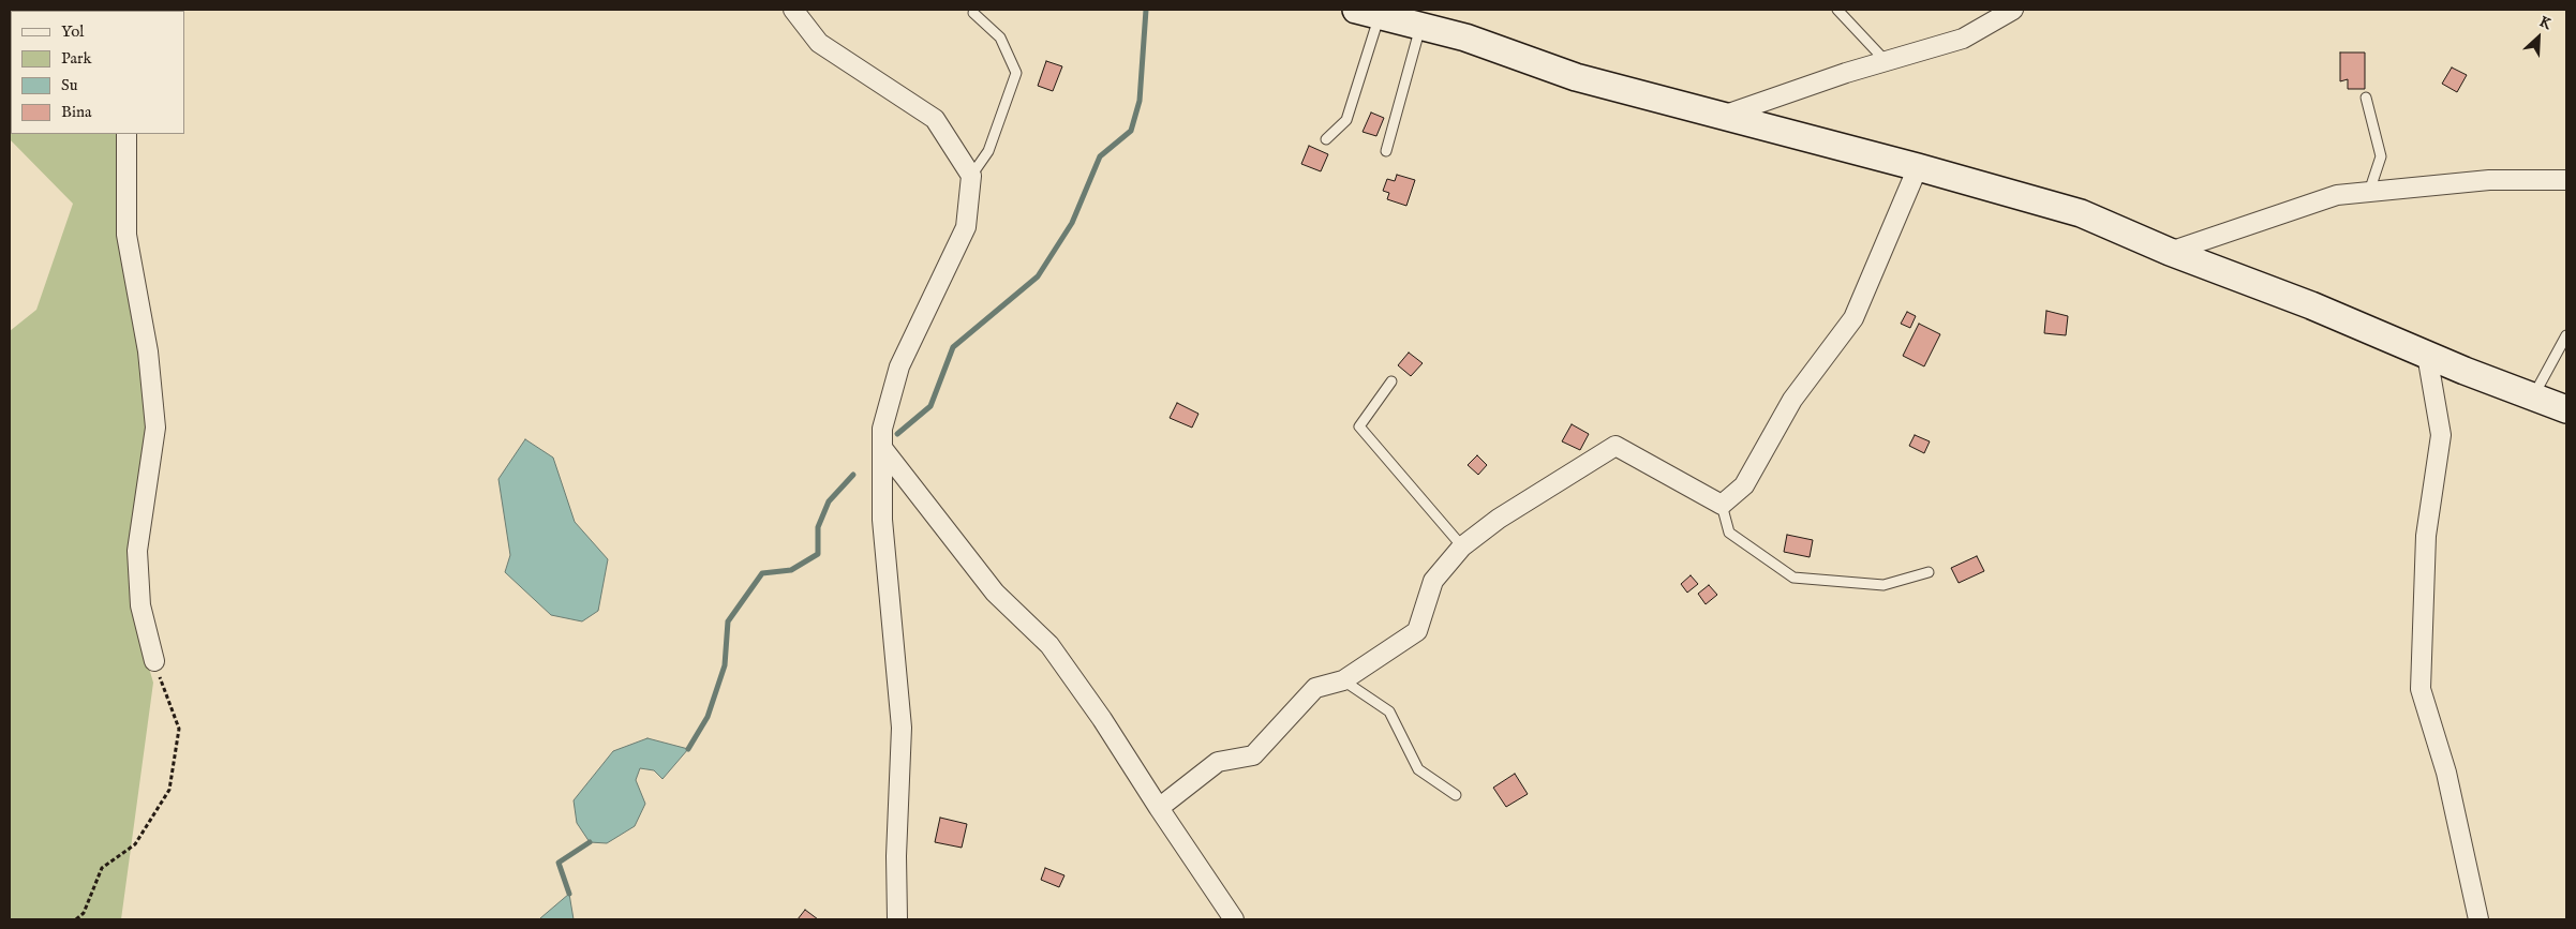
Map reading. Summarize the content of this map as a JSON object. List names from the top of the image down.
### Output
{
  "legend": [
    "Yol",
    "Park",
    "Su",
    "Bina"
  ],
  "north": "top right"
}
